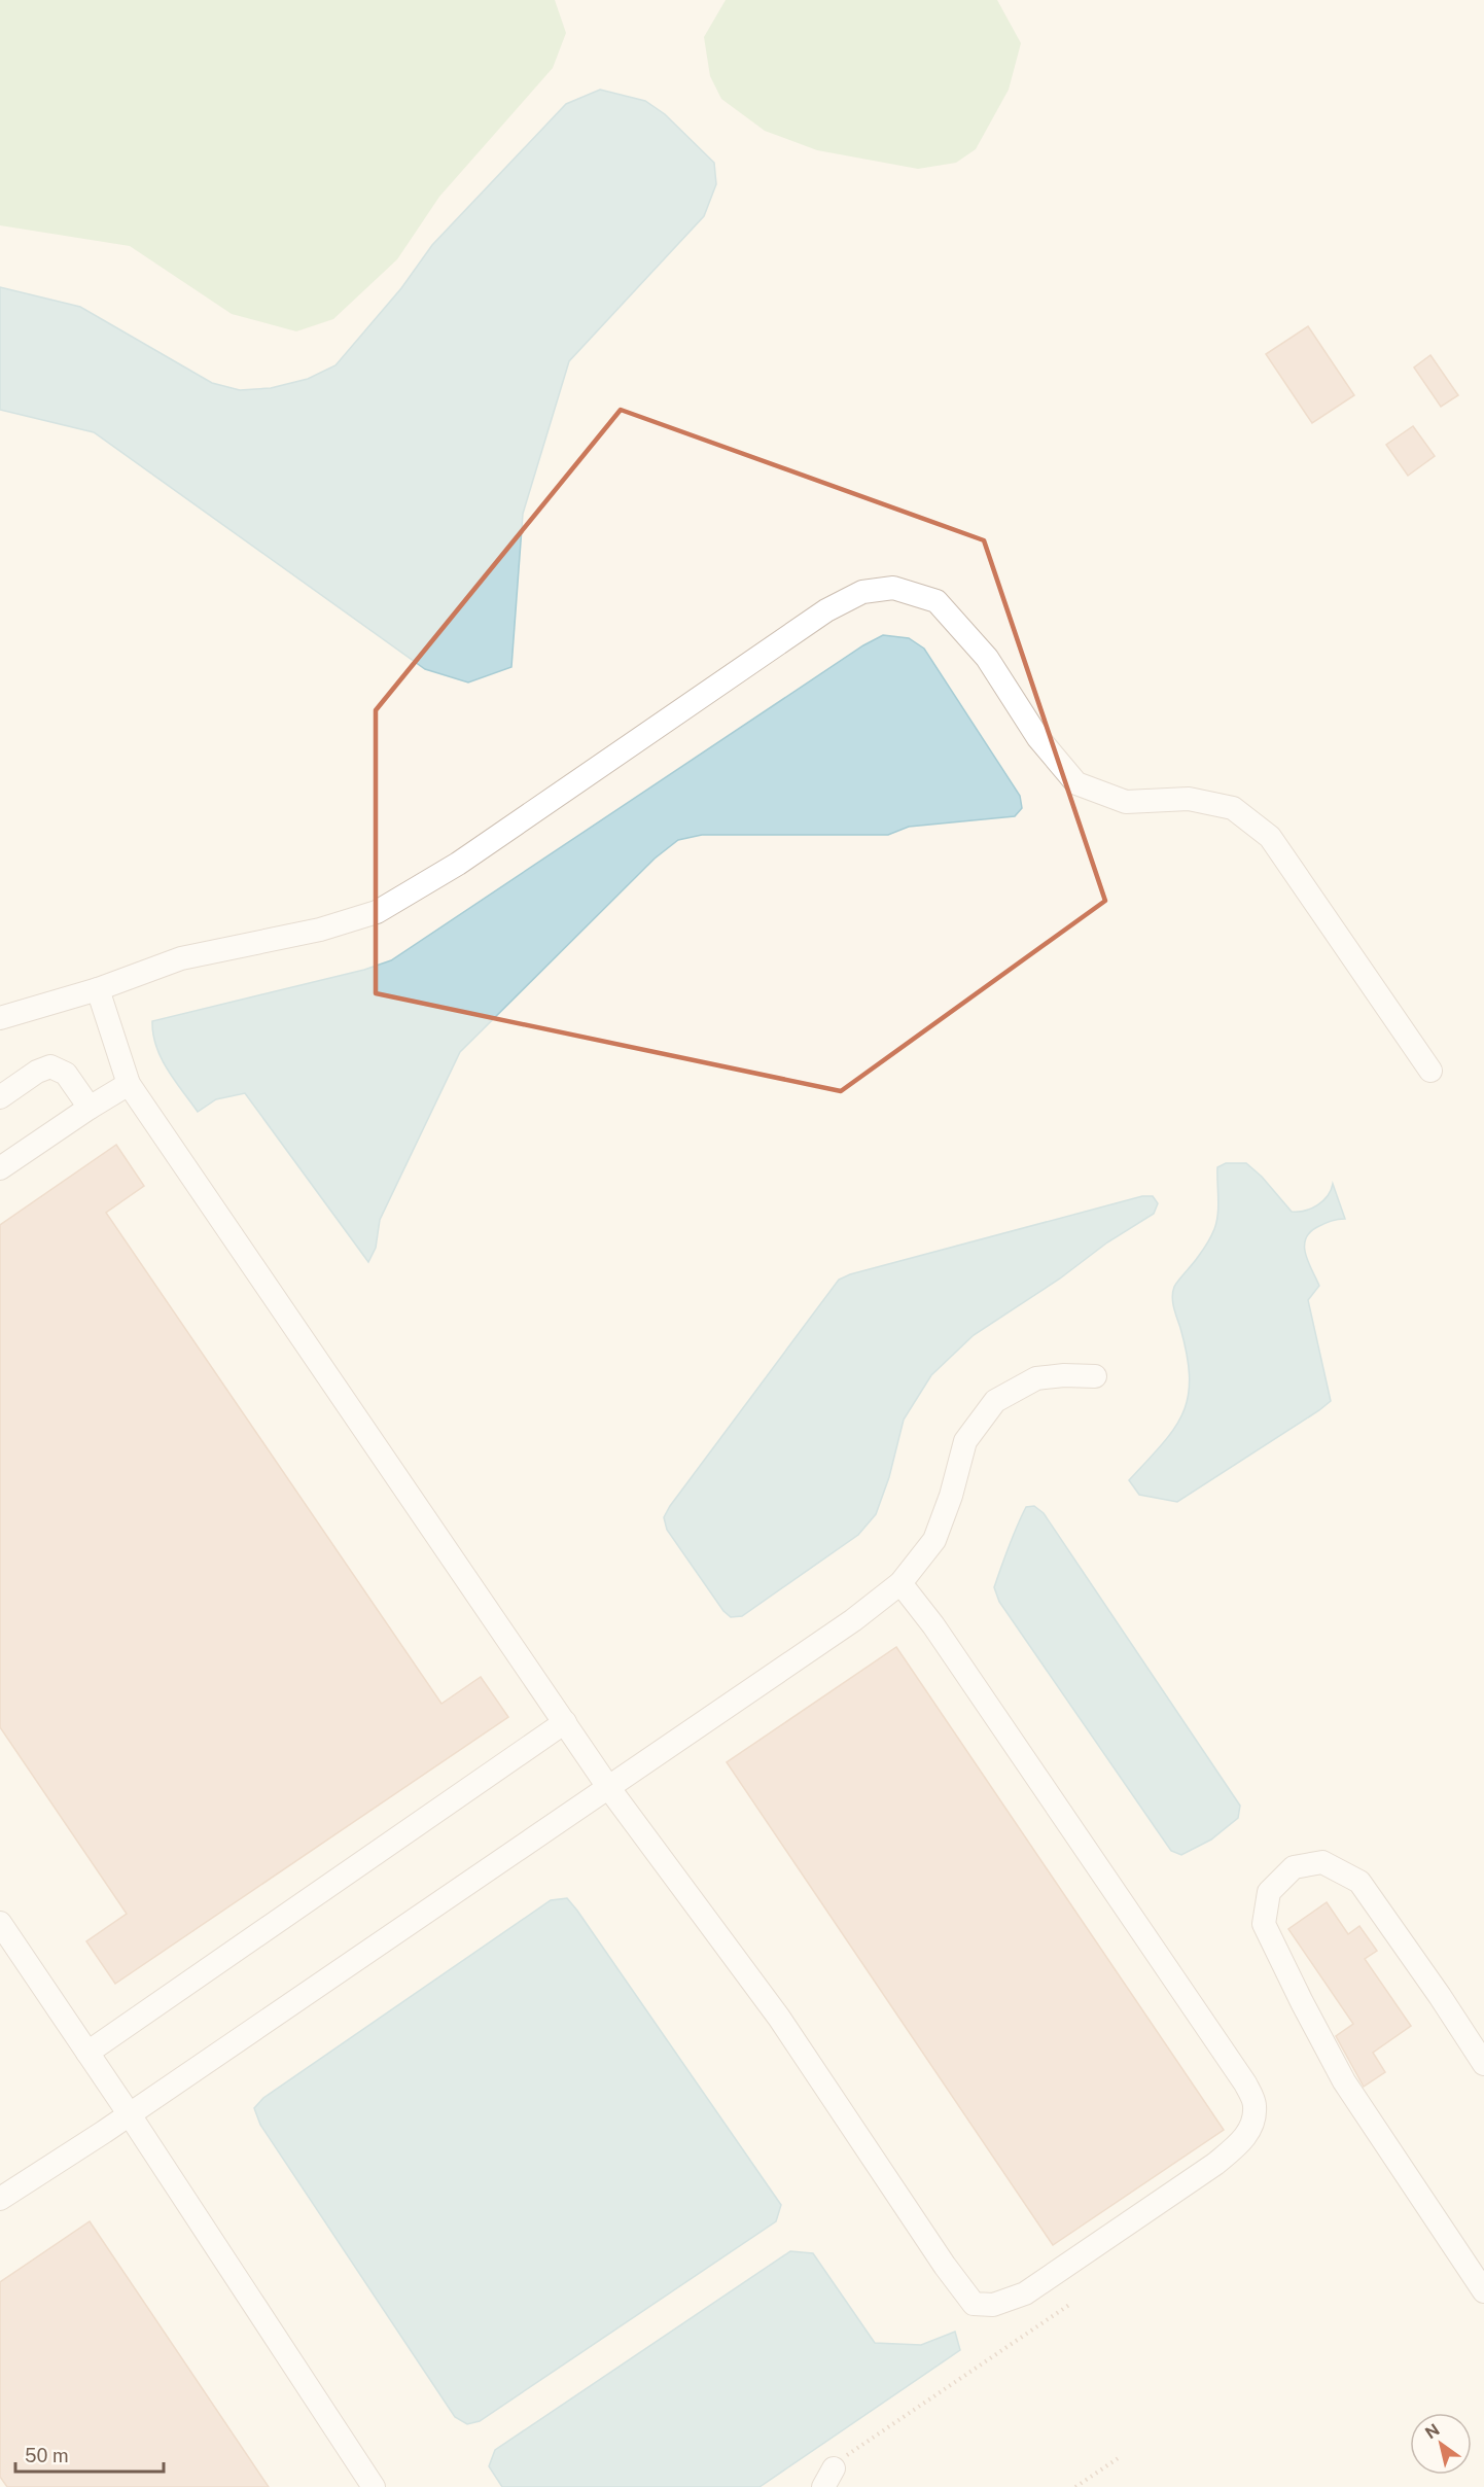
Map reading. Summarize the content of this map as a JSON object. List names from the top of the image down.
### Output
{
  "scale_bar": "50 m",
  "north": "top left"
}
